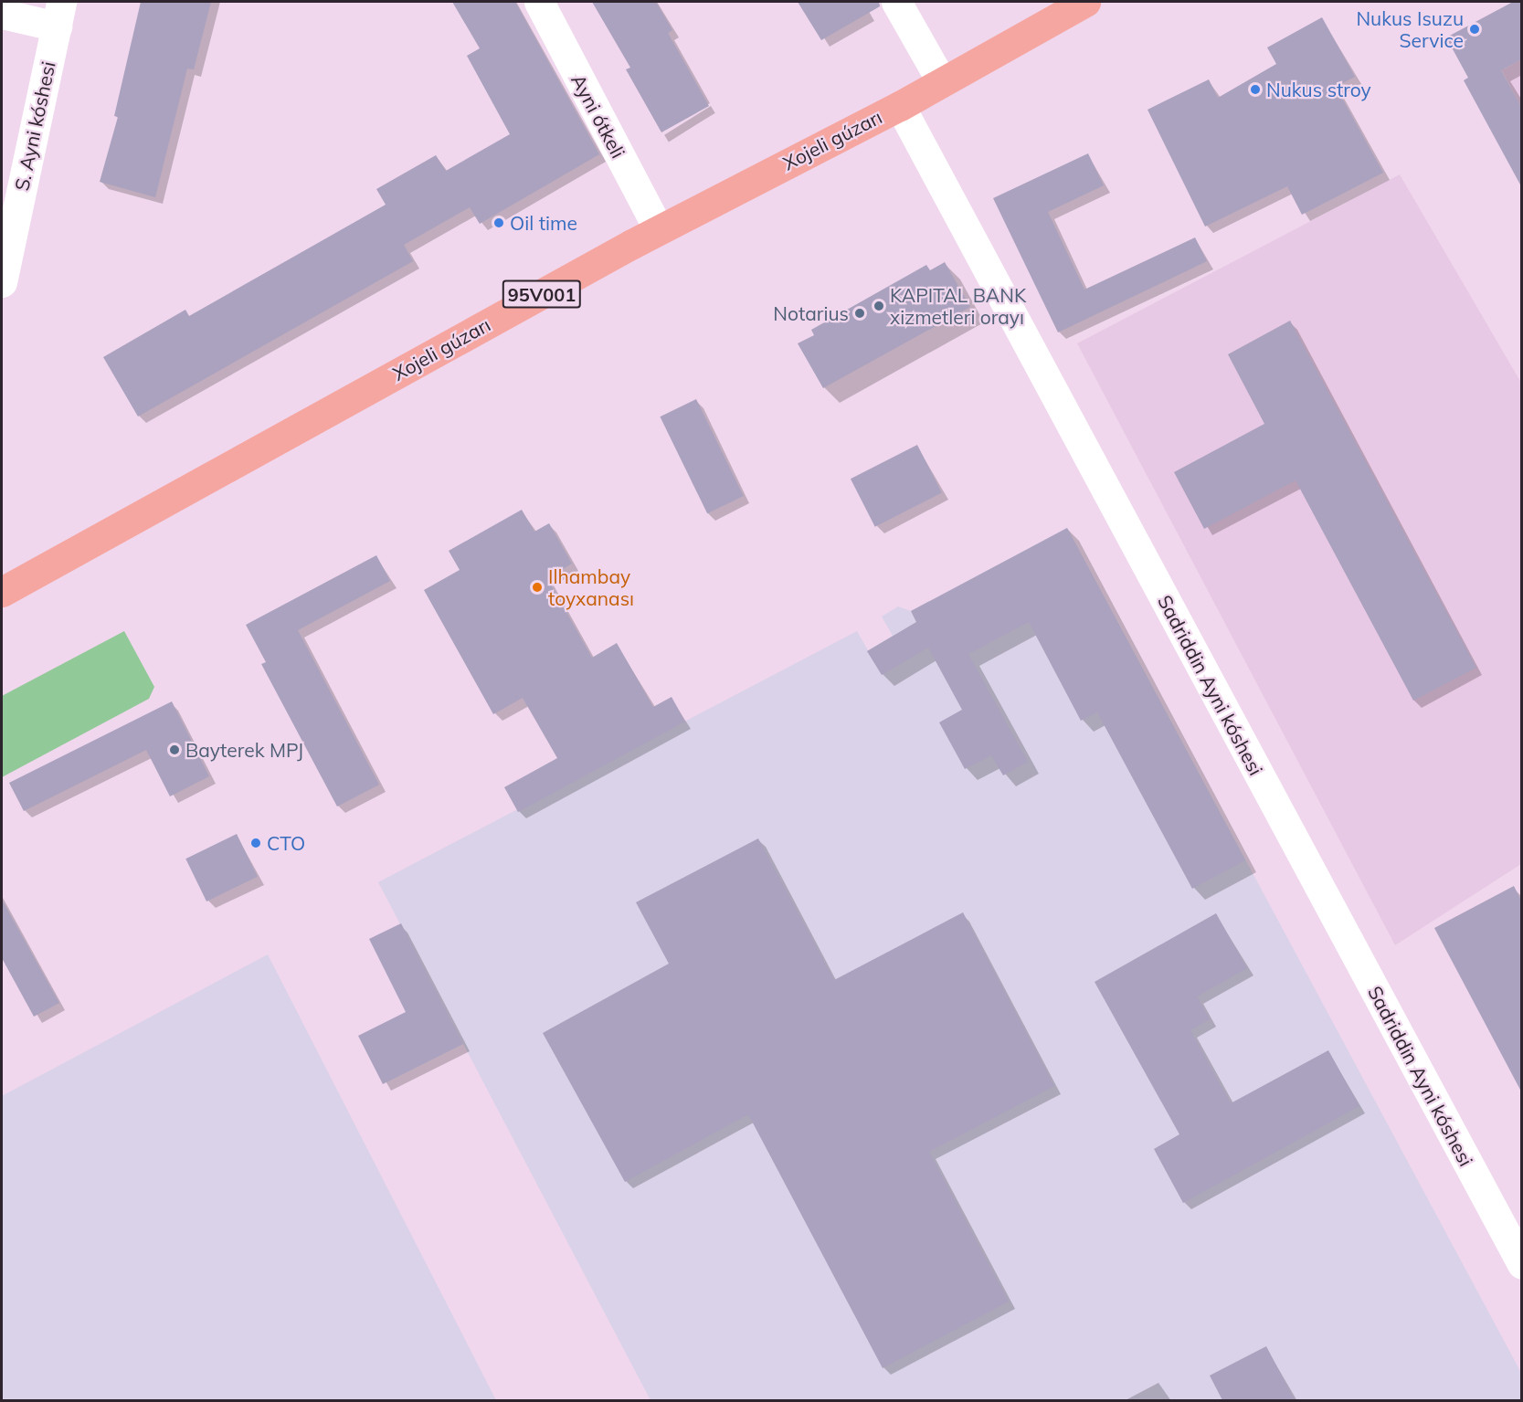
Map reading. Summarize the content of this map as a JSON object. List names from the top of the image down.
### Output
{
  "streets": {
    "main road": ["Xojeli gúzarı", "95V001"],
    "street": ["Ayni ótkeli", "S. Ayni kóshesi", "Sadriddin Ayni kóshesi"]
  },
  "crossings": [
    ["Ayni ótkeli", "Xojeli gúzarı"],
    ["Xojeli gúzarı", "Sadriddin Ayni kóshesi"]
  ],
  "places": [
    "Nukus Isuzu Service",
    "Nukus stroy",
    "Oil time",
    "KAPITAL BANK xizmetleri orayı",
    "Notarius",
    "Ilhambay toyxanası",
    "Bayterek MPJ",
    "СТО"
  ]
}
